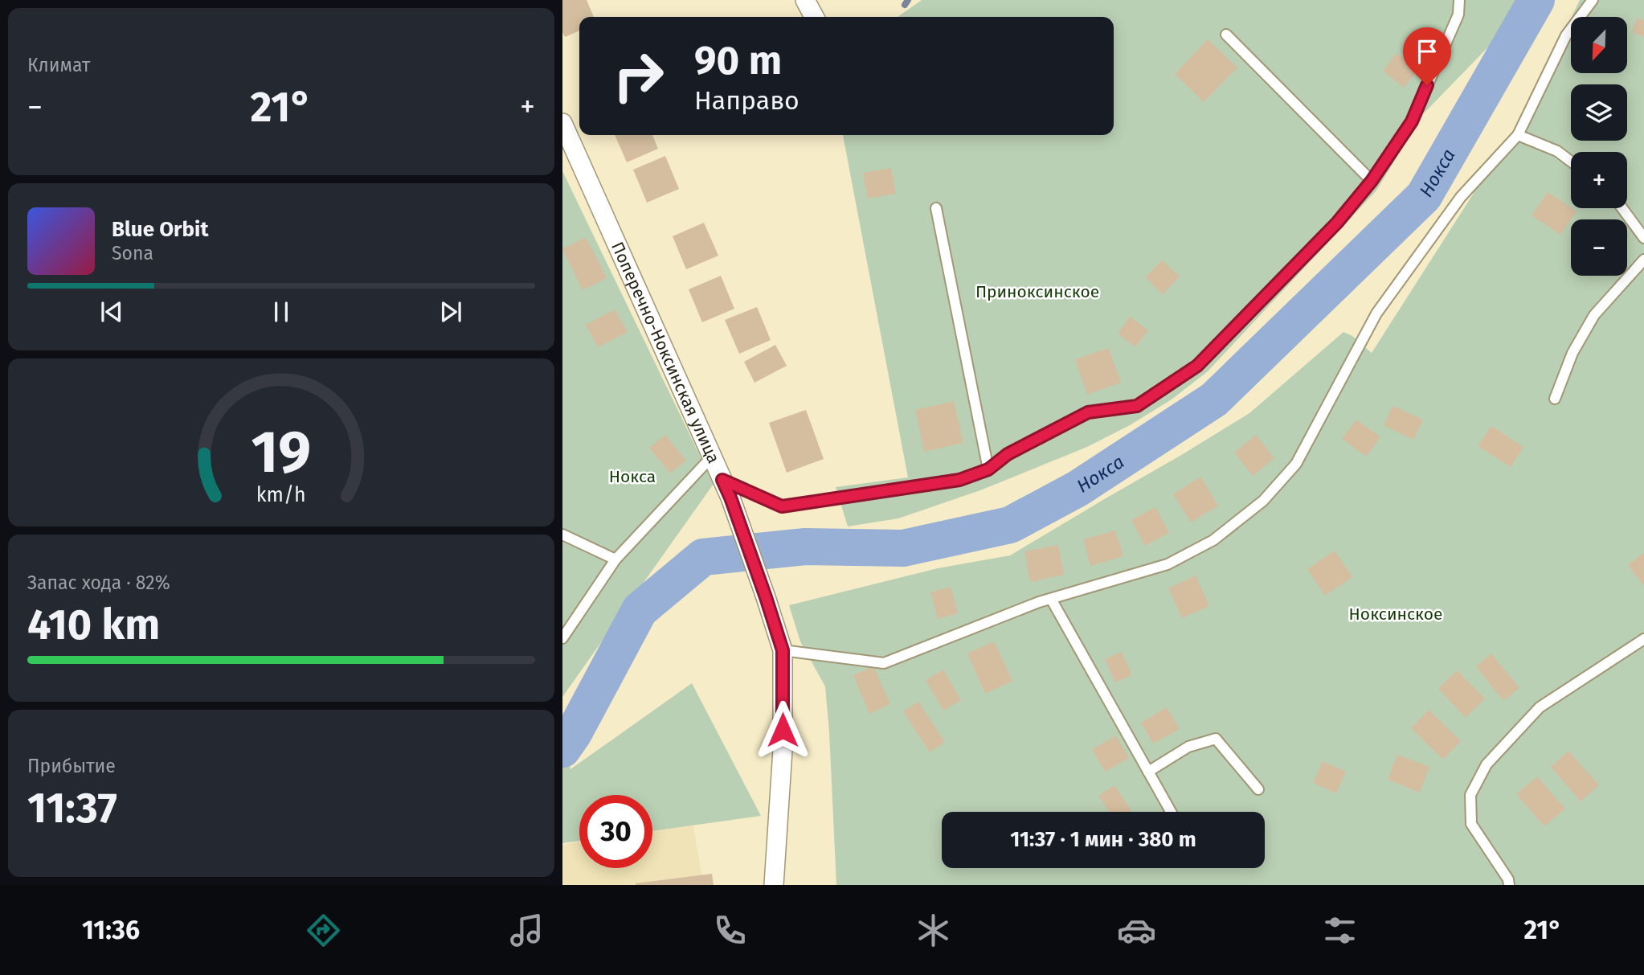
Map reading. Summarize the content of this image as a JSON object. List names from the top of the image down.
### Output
{
  "streets": {
    "street": ["Поперечно-Ноксинская улица"]
  },
  "water": ["Нокса"],
  "parks": ["Приноксинское", "Нокса", "Ноксинское"],
  "north": "bottom left",
  "page": {
    "tile": [
      "Климат",
      ["Запас хода · 82%", "410 km"],
      ["Прибытие", "11:37"]
    ],
    "map_buttons": ["+", "−"],
    "turn": ["90 m", "Направо"],
    "heat": ["−", "21°", "+"],
    "song": ["Blue Orbit", "Sona"],
    "limit": "30",
    "trip": "11:37 · 1 мин · 380 m",
    "tabs": ["11:36", "21°"],
    "gauge": ["19", "km/h"]
  }
}
